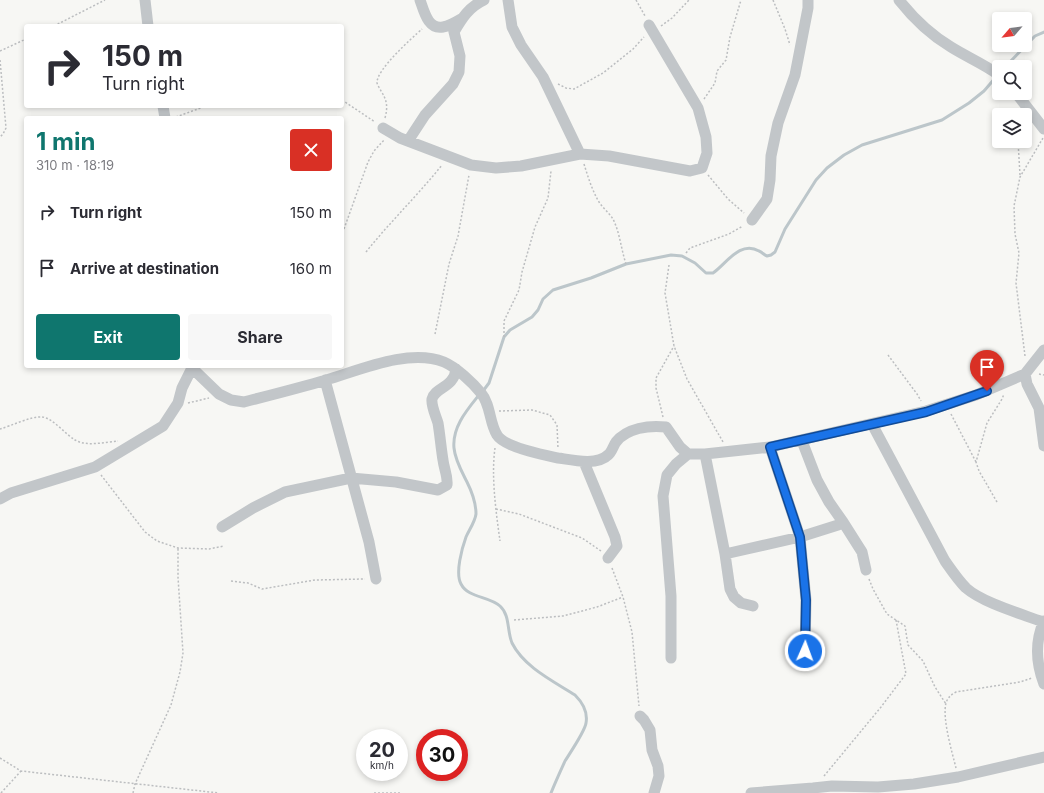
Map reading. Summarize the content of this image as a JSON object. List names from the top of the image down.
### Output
{
  "north": "bottom left",
  "page": {
    "turn": ["150 m", "Turn right"],
    "heading": ["1 min", "310 m · 18:19"],
    "list": [
      {
        "name": "Turn right",
        "value": "150 m"
      },
      {
        "name": "Arrive at destination",
        "value": "160 m"
      }
    ],
    "buttons": ["Exit", "Share"],
    "speed": "20 km/h",
    "limit": "30"
  }
}
